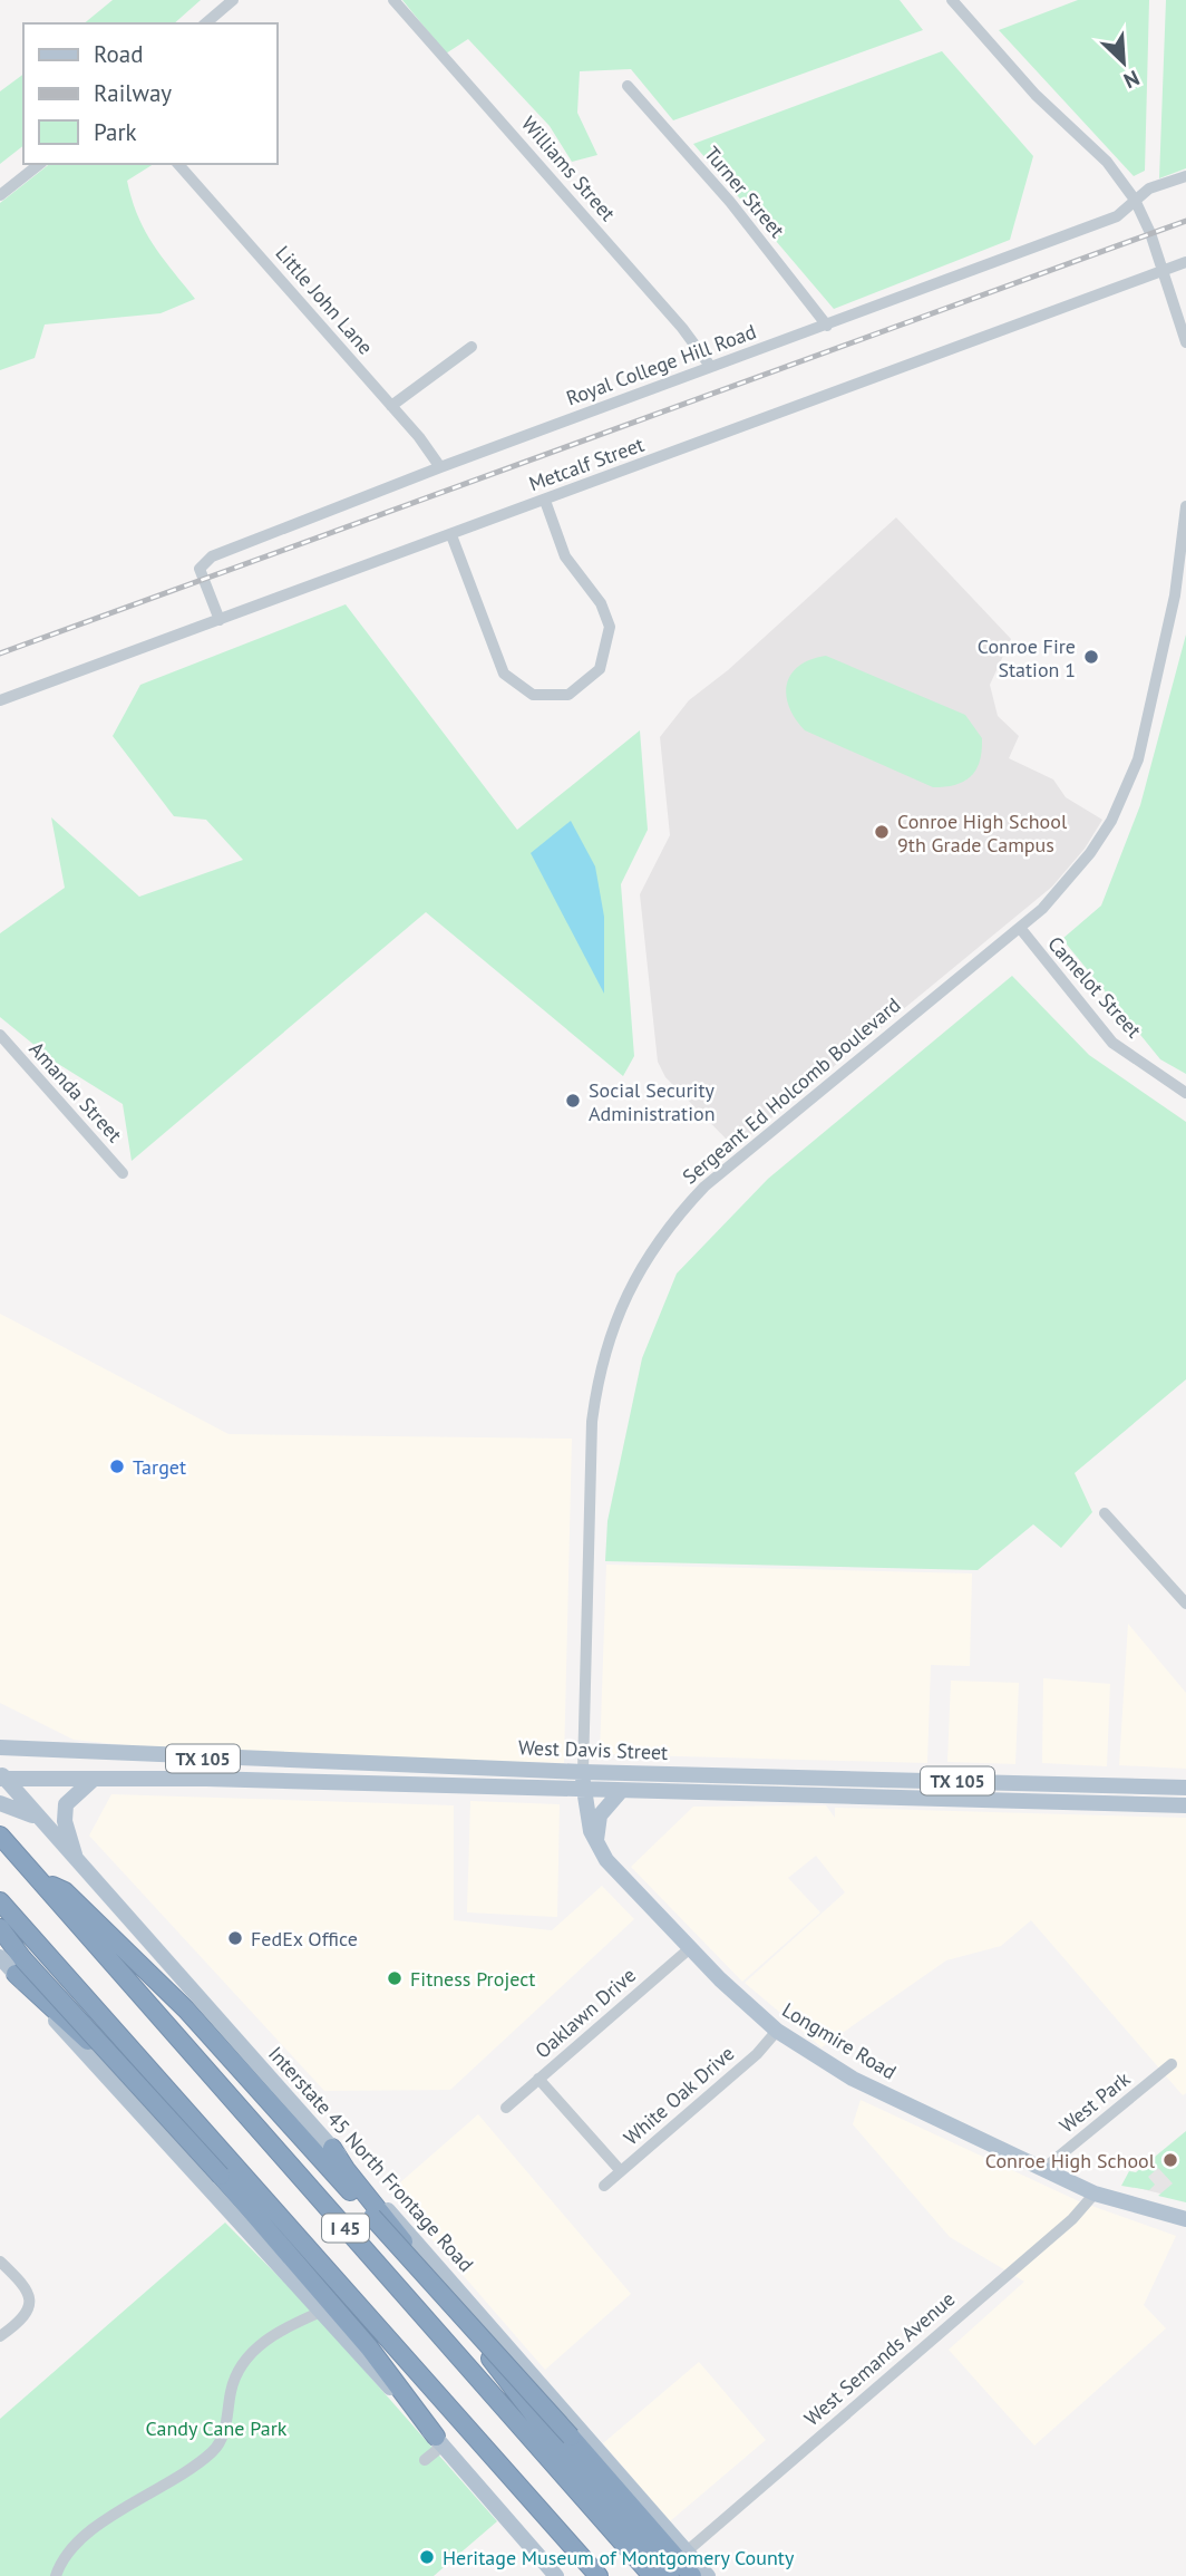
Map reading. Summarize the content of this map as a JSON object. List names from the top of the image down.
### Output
{
  "streets": {
    "highway": ["I 45"],
    "main road": [
      "West Davis Street",
      "TX 105",
      "Longmire Road",
      "Interstate 45 North Frontage Road"
    ],
    "street": [
      "Williams Street",
      "Turner Street",
      "Little John Lane",
      "Royal College Hill Road",
      "Metcalf Street",
      "Camelot Street",
      "Sergeant Ed Holcomb Boulevard",
      "Amanda Street",
      "Oaklawn Drive",
      "White Oak Drive",
      "West Park",
      "West Semands Avenue"
    ]
  },
  "crossings": [
    ["Williams Street", "Royal College Hill Road"],
    ["Turner Street", "Royal College Hill Road"],
    ["Little John Lane", "Royal College Hill Road"],
    ["Royal College Hill Road", "Metcalf Street"],
    ["Camelot Street", "Sergeant Ed Holcomb Boulevard"],
    ["Sergeant Ed Holcomb Boulevard", "West Davis Street"],
    ["Sergeant Ed Holcomb Boulevard", "Longmire Road"],
    ["West Davis Street", "Longmire Road"],
    ["West Davis Street", "Interstate 45 North Frontage Road"],
    ["Oaklawn Drive", "Longmire Road"],
    ["Longmire Road", "White Oak Drive"],
    ["Longmire Road", "West Park"],
    ["Longmire Road", "West Semands Avenue"],
    ["Interstate 45 North Frontage Road", "West Semands Avenue"]
  ],
  "parks": ["Candy Cane Park"],
  "places": [
    "Conroe Fire Station 1",
    "Conroe High School 9th Grade Campus",
    "Social Security Administration",
    "Target",
    "FedEx Office",
    "Fitness Project",
    "Conroe High School",
    "Heritage Museum of Montgomery County"
  ],
  "legend": ["Road", "Railway", "Park"],
  "north": "bottom right"
}
